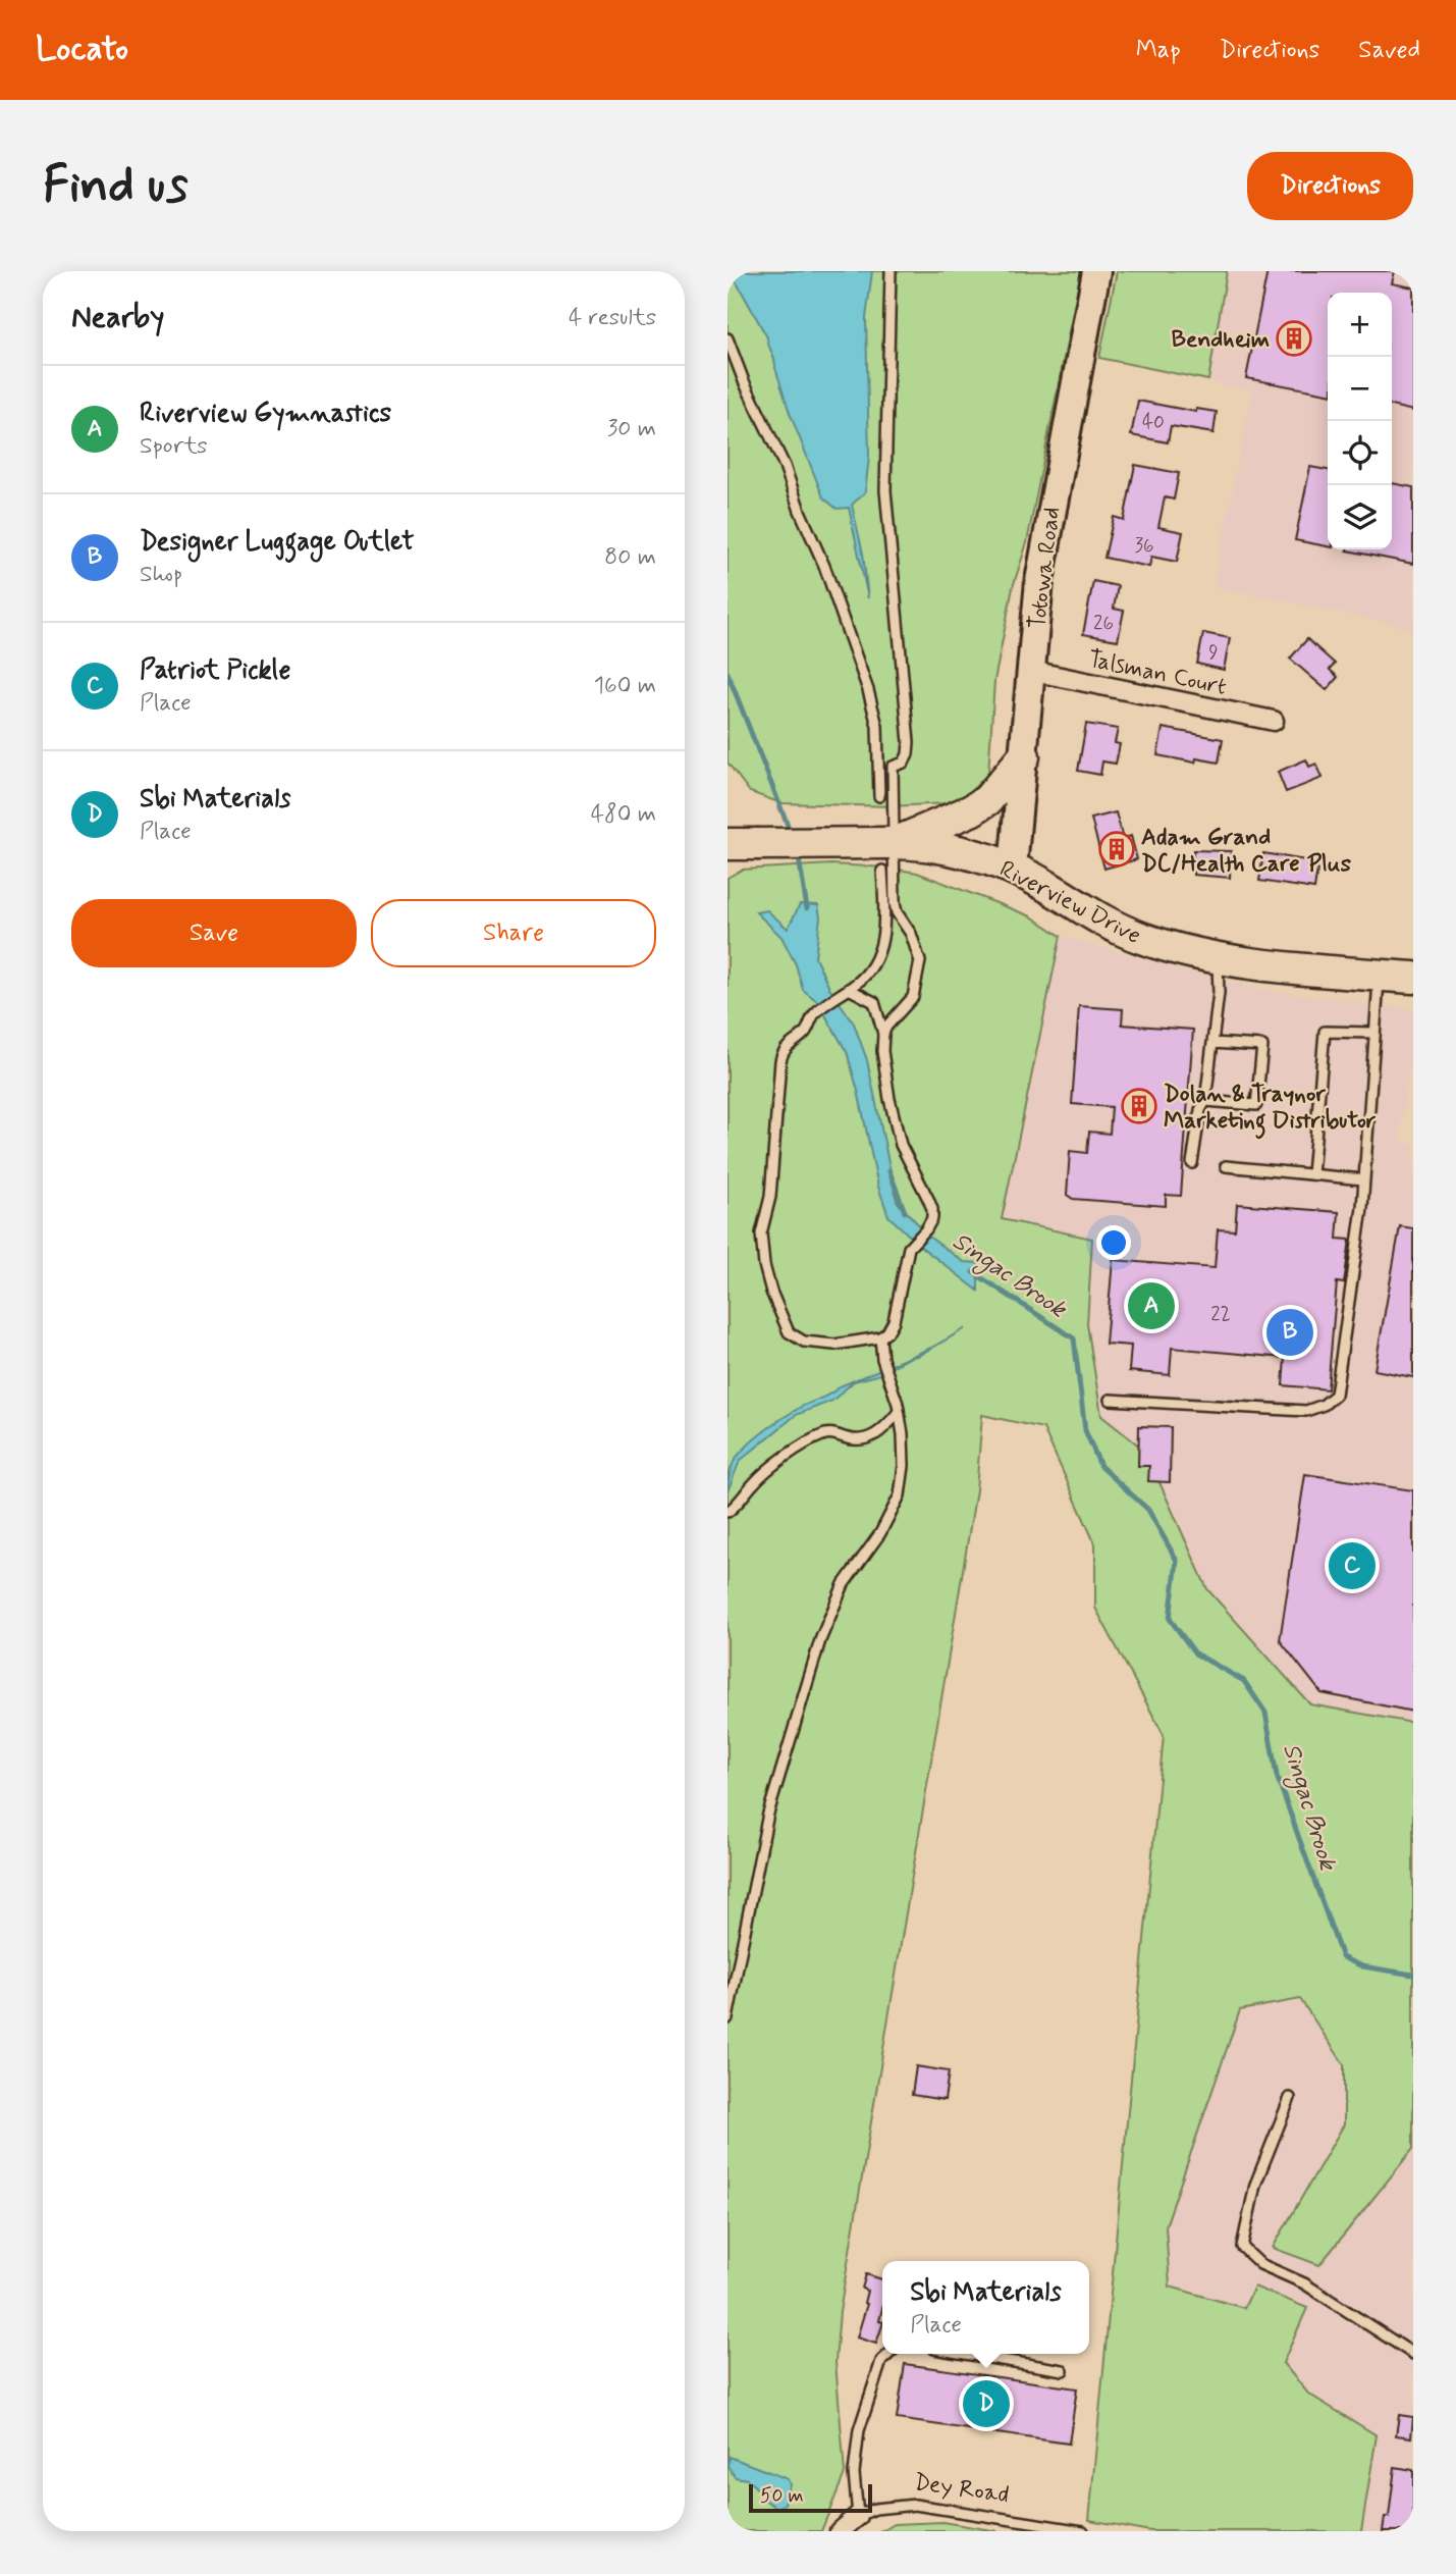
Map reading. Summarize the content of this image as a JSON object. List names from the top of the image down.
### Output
{
  "streets": {
    "main road": ["Totowa Road", "Riverview Drive"],
    "street": ["Talsman Court", "Dey Road"]
  },
  "crossings": [
    ["Totowa Road", "Talsman Court"],
    ["Totowa Road", "Riverview Drive"]
  ],
  "water": ["Singac Brook"],
  "places": {
    "building": ["Bendheim", "Adam Grand DC/Health Care Plus", "Dolan & Traynor Marketing Distributor"]
  },
  "house_numbers": [
    "40",
    "36",
    "26",
    "9",
    "22"
  ],
  "scale_bar": "50 m",
  "page": {
    "header": "Locato",
    "nav": ["Map", "Directions", "Saved"],
    "buttons": [
      "Directions",
      ["Save", "Share"]
    ],
    "title": "Find us",
    "heading": ["Nearby", "4 results"],
    "map_buttons": ["+", "−"],
    "list": [
      {
        "mark": "A",
        "name": "Riverview Gymnastics",
        "note": "Sports",
        "value": "30 m"
      },
      {
        "mark": "B",
        "name": "Designer Luggage Outlet",
        "note": "Shop",
        "value": "80 m"
      },
      {
        "mark": "C",
        "name": "Patriot Pickle",
        "note": "Place",
        "value": "160 m"
      },
      {
        "mark": "D",
        "name": "Sbi Materials",
        "note": "Place",
        "value": "480 m"
      }
    ],
    "pins": [
      "A",
      "B",
      "C",
      "D"
    ],
    "popup": ["Sbi Materials", "Place"],
    "scale": "50 m"
  }
}
